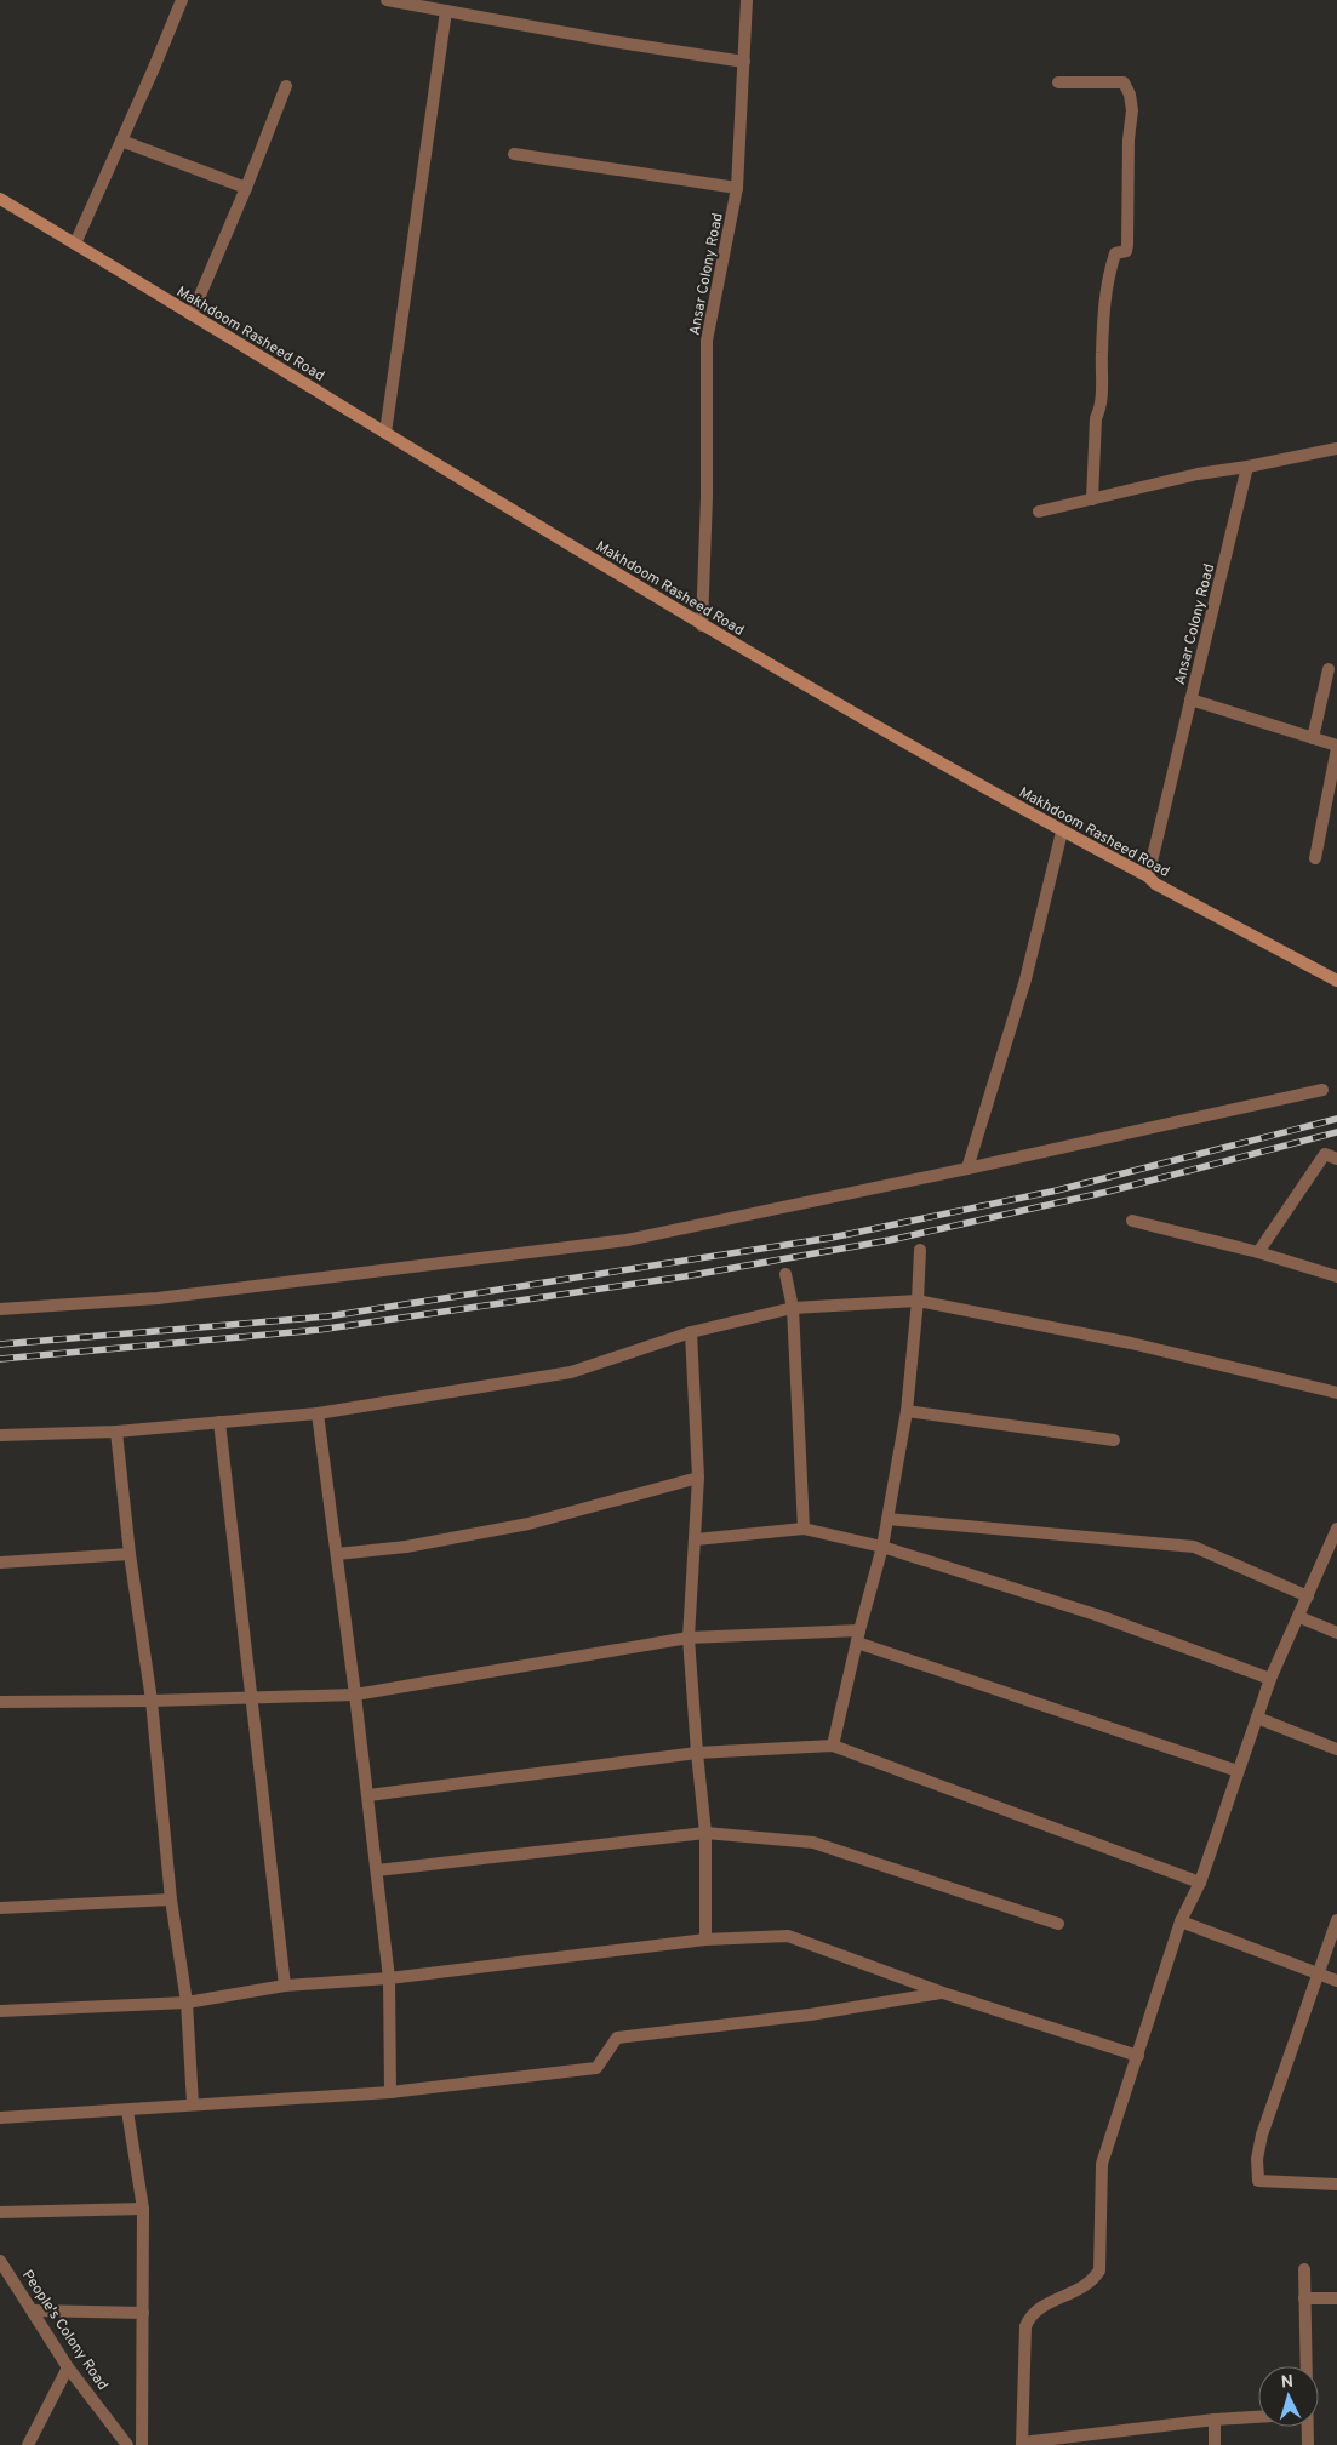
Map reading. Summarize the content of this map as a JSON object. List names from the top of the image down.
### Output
{
  "streets": {
    "main road": ["Makhdoom Rasheed Road"],
    "street": ["Ansar Colony Road", "People's Colony Road"]
  },
  "crossings": [
    ["Ansar Colony Road", "Makhdoom Rasheed Road"]
  ],
  "north": "top"
}
